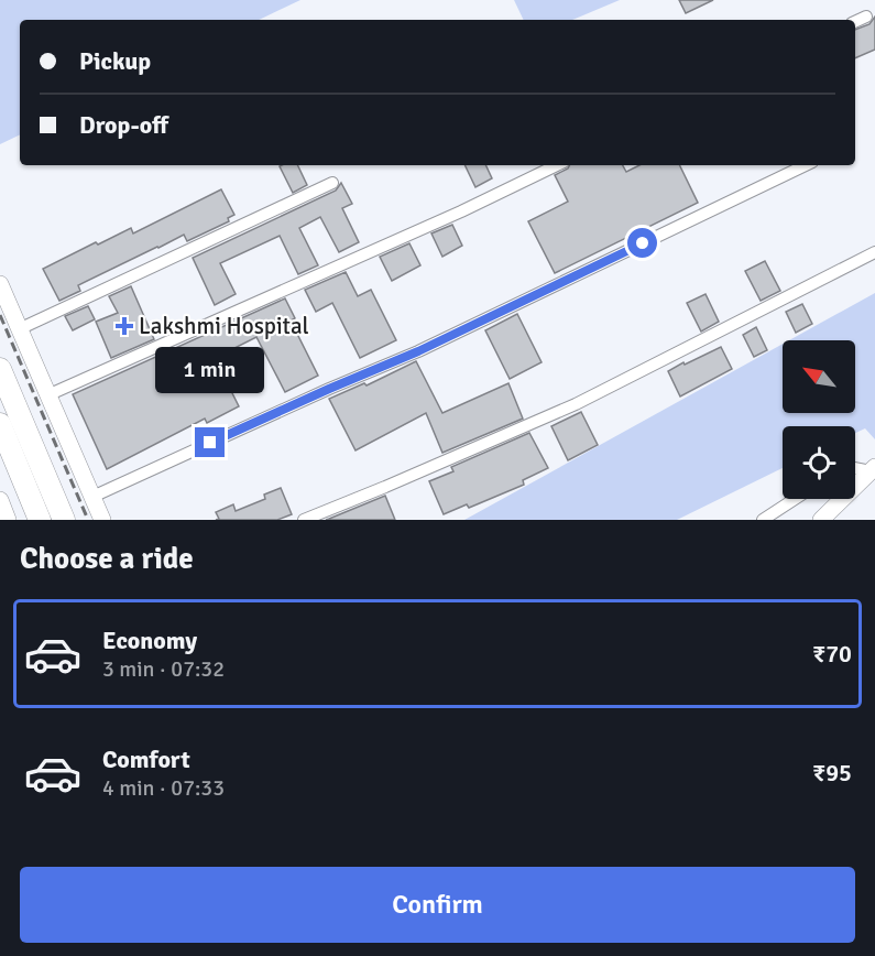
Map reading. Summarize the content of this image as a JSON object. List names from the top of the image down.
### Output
{
  "places": {
    "health": ["Lakshmi Hospital"]
  },
  "north": "top left",
  "page": {
    "banner": ["Pickup", "Drop-off"],
    "bubble": "1 min",
    "heading": "Choose a ride",
    "list": [
      {
        "name": "Economy",
        "note": "3 min · 07:32",
        "value": "₹70"
      },
      {
        "name": "Comfort",
        "note": "4 min · 07:33",
        "value": "₹95"
      }
    ],
    "buttons": "Confirm"
  }
}
